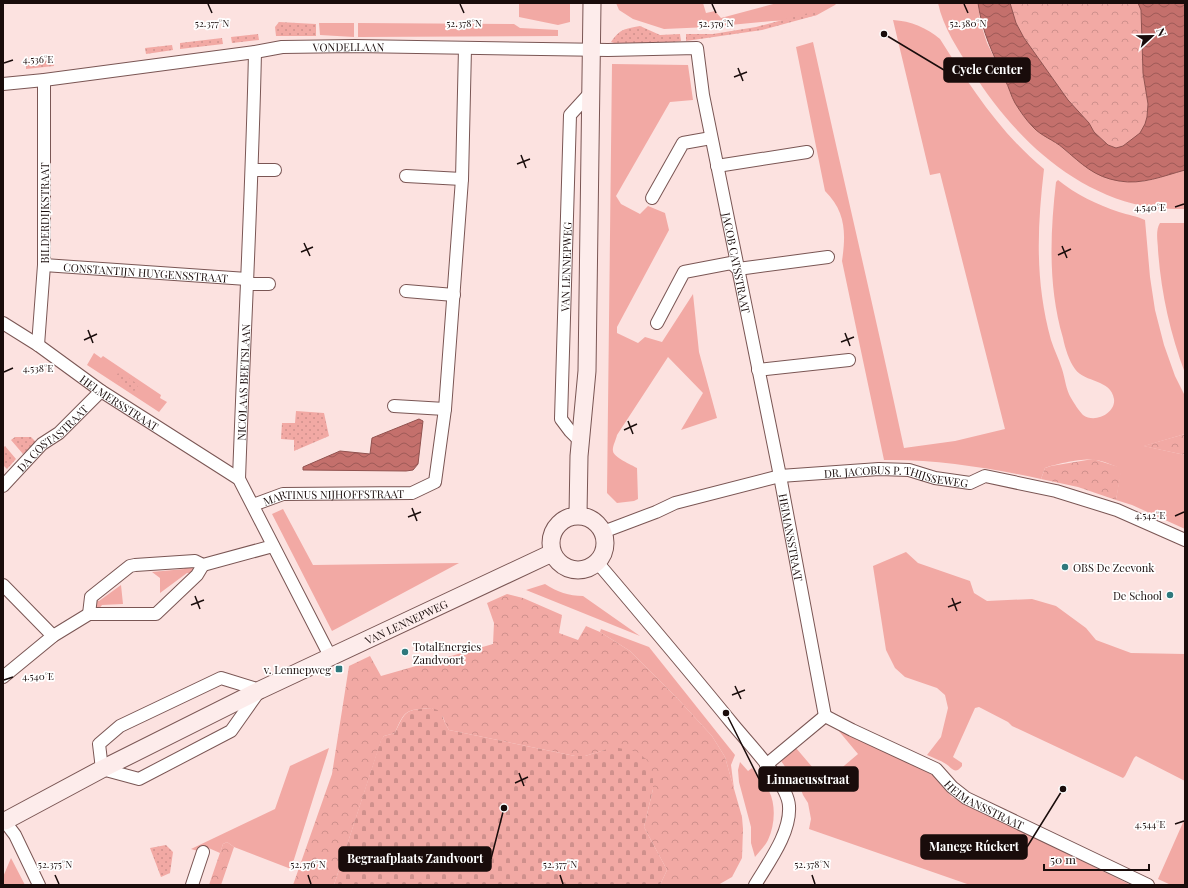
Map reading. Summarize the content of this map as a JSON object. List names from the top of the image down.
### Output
{
  "streets": {
    "main road": ["VAN LENNEPWEG"],
    "street": [
      "VONDELLAAN",
      "BILDERDIJKSTRAAT",
      "JACOB CATSSTRAAT",
      "CONSTANTIJN HUYGENSSTRAAT",
      "NICOLAAS BEETSLAAN",
      "HELMERSSTRAAT",
      "DA COSTASTRAAT",
      "DR. JACOBUS P. THIJSSEWEG",
      "MARTINUS NIJHOFFSTRAAT",
      "HEIMANSSTRAAT"
    ]
  },
  "crossings": [
    ["VONDELLAAN", "BILDERDIJKSTRAAT"],
    ["VONDELLAAN", "JACOB CATSSTRAAT"],
    ["VONDELLAAN", "VAN LENNEPWEG"],
    ["VONDELLAAN", "NICOLAAS BEETSLAAN"],
    ["VONDELLAAN", "MARTINUS NIJHOFFSTRAAT"],
    ["BILDERDIJKSTRAAT", "CONSTANTIJN HUYGENSSTRAAT"],
    ["BILDERDIJKSTRAAT", "HELMERSSTRAAT"],
    ["JACOB CATSSTRAAT", "DR. JACOBUS P. THIJSSEWEG"],
    ["JACOB CATSSTRAAT", "HEIMANSSTRAAT"],
    ["VAN LENNEPWEG", "DR. JACOBUS P. THIJSSEWEG"],
    ["CONSTANTIJN HUYGENSSTRAAT", "NICOLAAS BEETSLAAN"],
    ["NICOLAAS BEETSLAAN", "HELMERSSTRAAT"],
    ["HELMERSSTRAAT", "DA COSTASTRAAT"],
    ["DR. JACOBUS P. THIJSSEWEG", "HEIMANSSTRAAT"]
  ],
  "places": {
    "other": [
      "Cycle Center",
      "OBS De Zeevonk",
      "De School",
      "TotalEnergies Zandvoort",
      "Linnaeusstraat",
      "Manege Rúckert",
      "Begraafplaats Zandvoort"
    ],
    "transit": ["v. Lennepweg"]
  },
  "scale_bar": "50 m",
  "north": "right",
  "coordinates": [
    "52.377°N",
    "52.378°N",
    "52.379°N",
    "52.380°N",
    "4.536°E",
    "4.540°E",
    "4.538°E",
    "4.542°E",
    "4.544°E",
    "52.375°N",
    "52.376°N"
  ]
}
